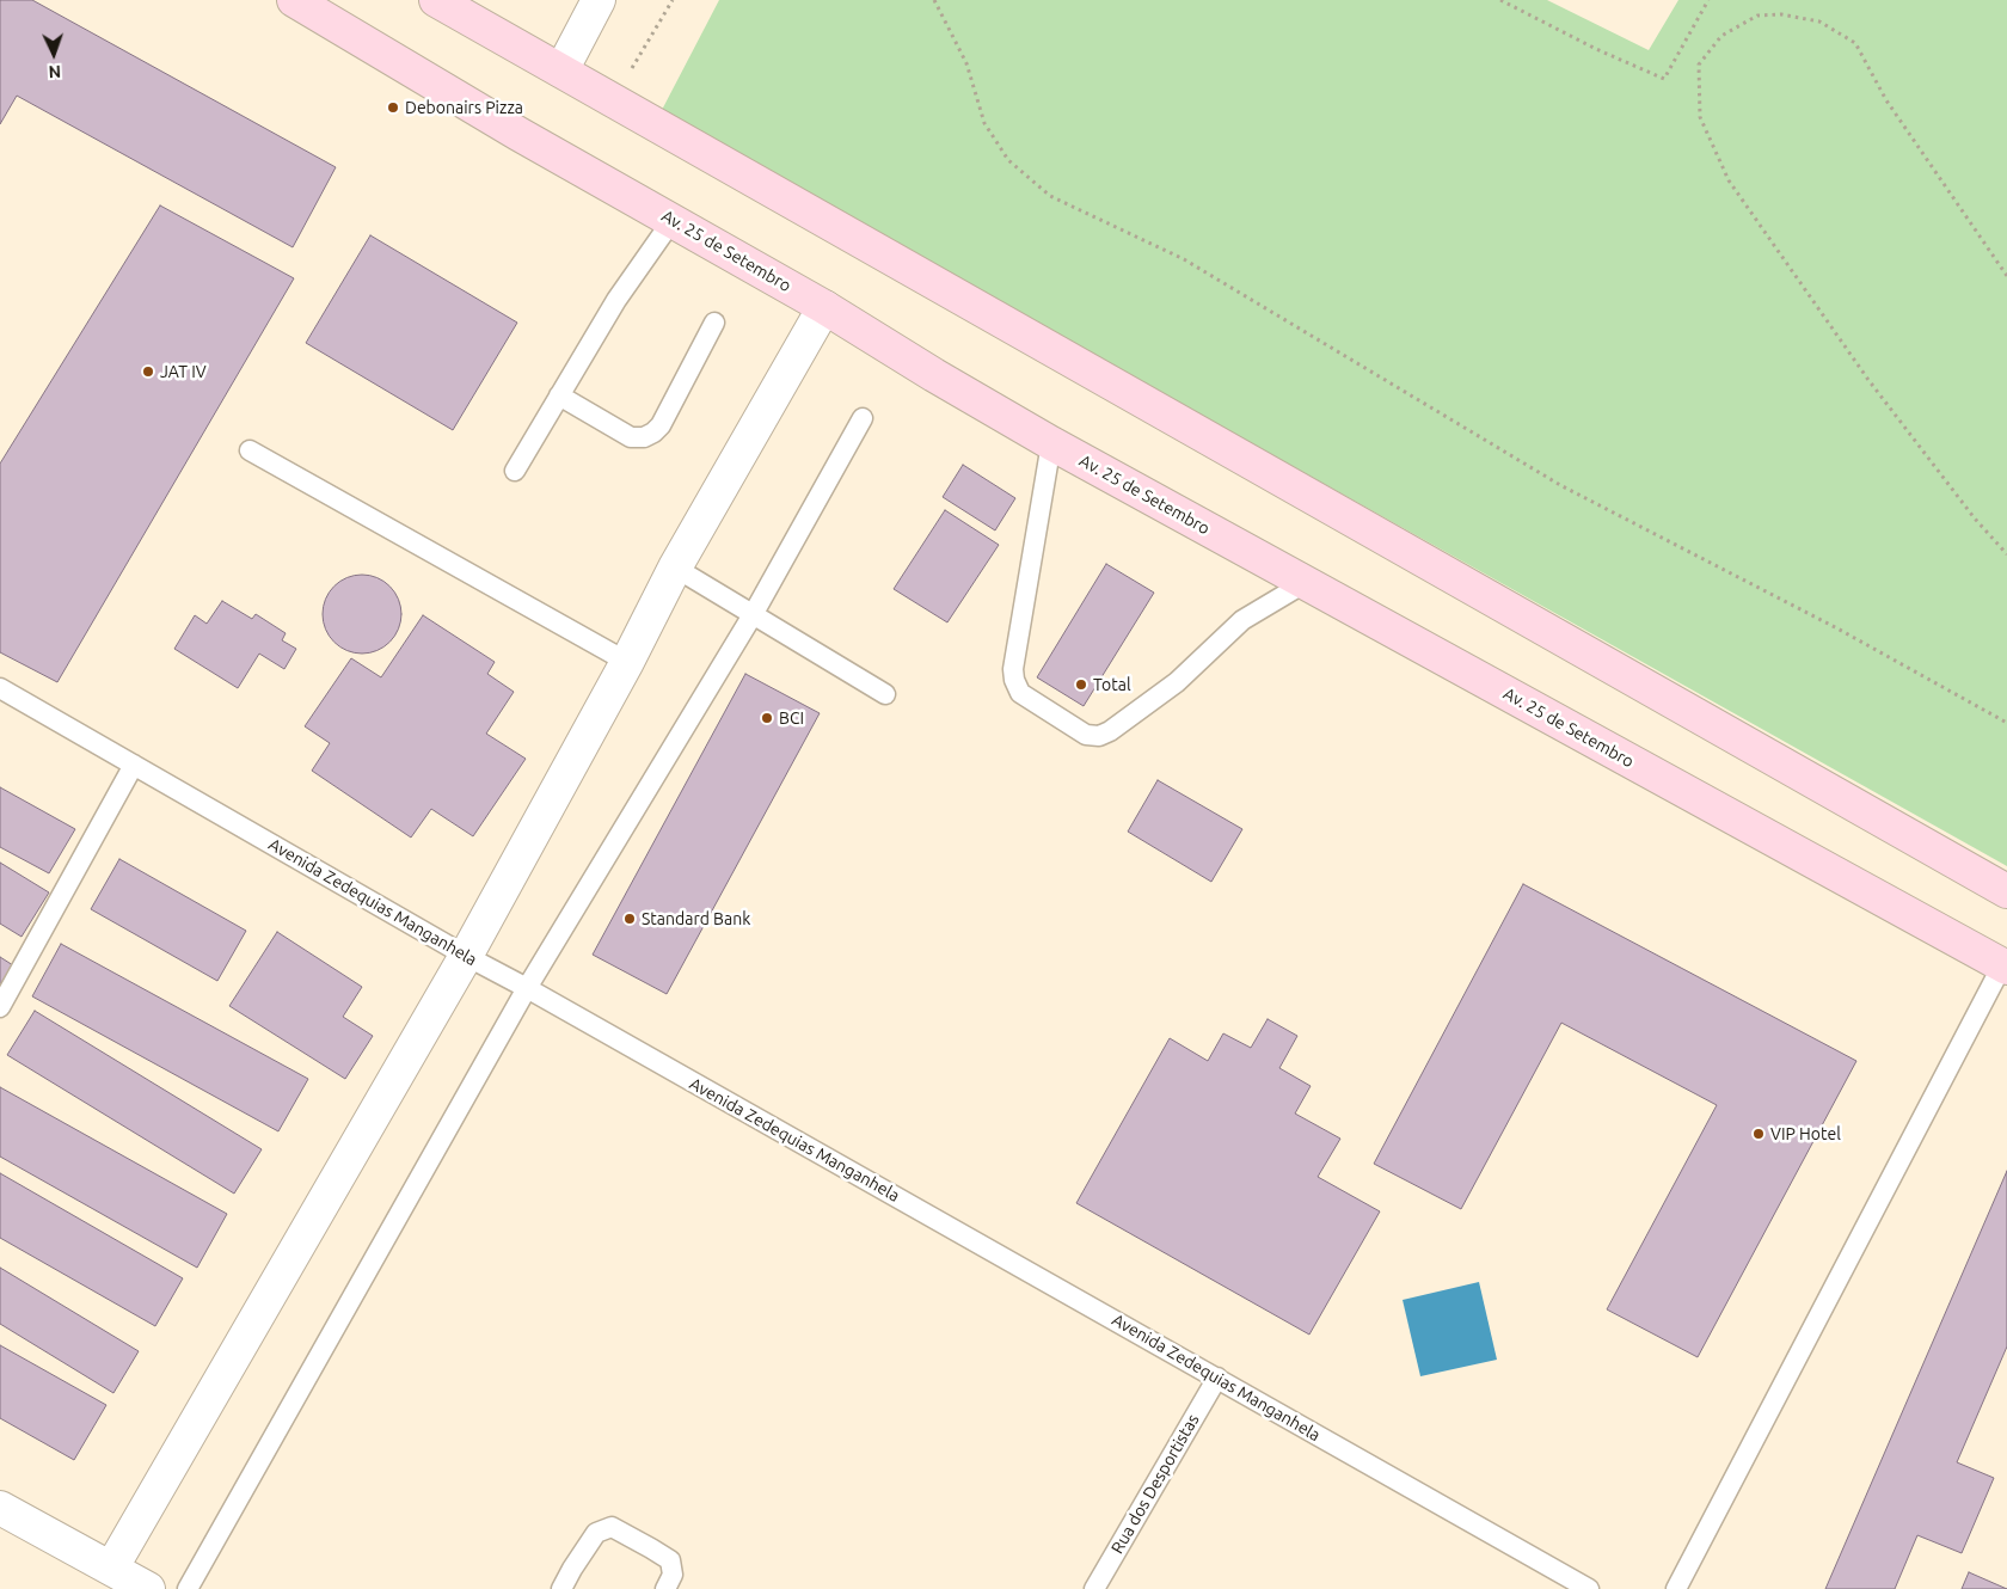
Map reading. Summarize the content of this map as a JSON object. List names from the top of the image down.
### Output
{
  "streets": {
    "main road": ["Av. 25 de Setembro"],
    "lane": ["Avenida Zedequias Manganhela", "Rua dos Desportistas"]
  },
  "crossings": [
    ["Avenida Zedequias Manganhela", "Rua dos Desportistas"]
  ],
  "places": [
    "Debonairs Pizza",
    "JAT IV",
    "Total",
    "BCI",
    "Standard Bank",
    "VIP Hotel"
  ],
  "north": "bottom"
}
